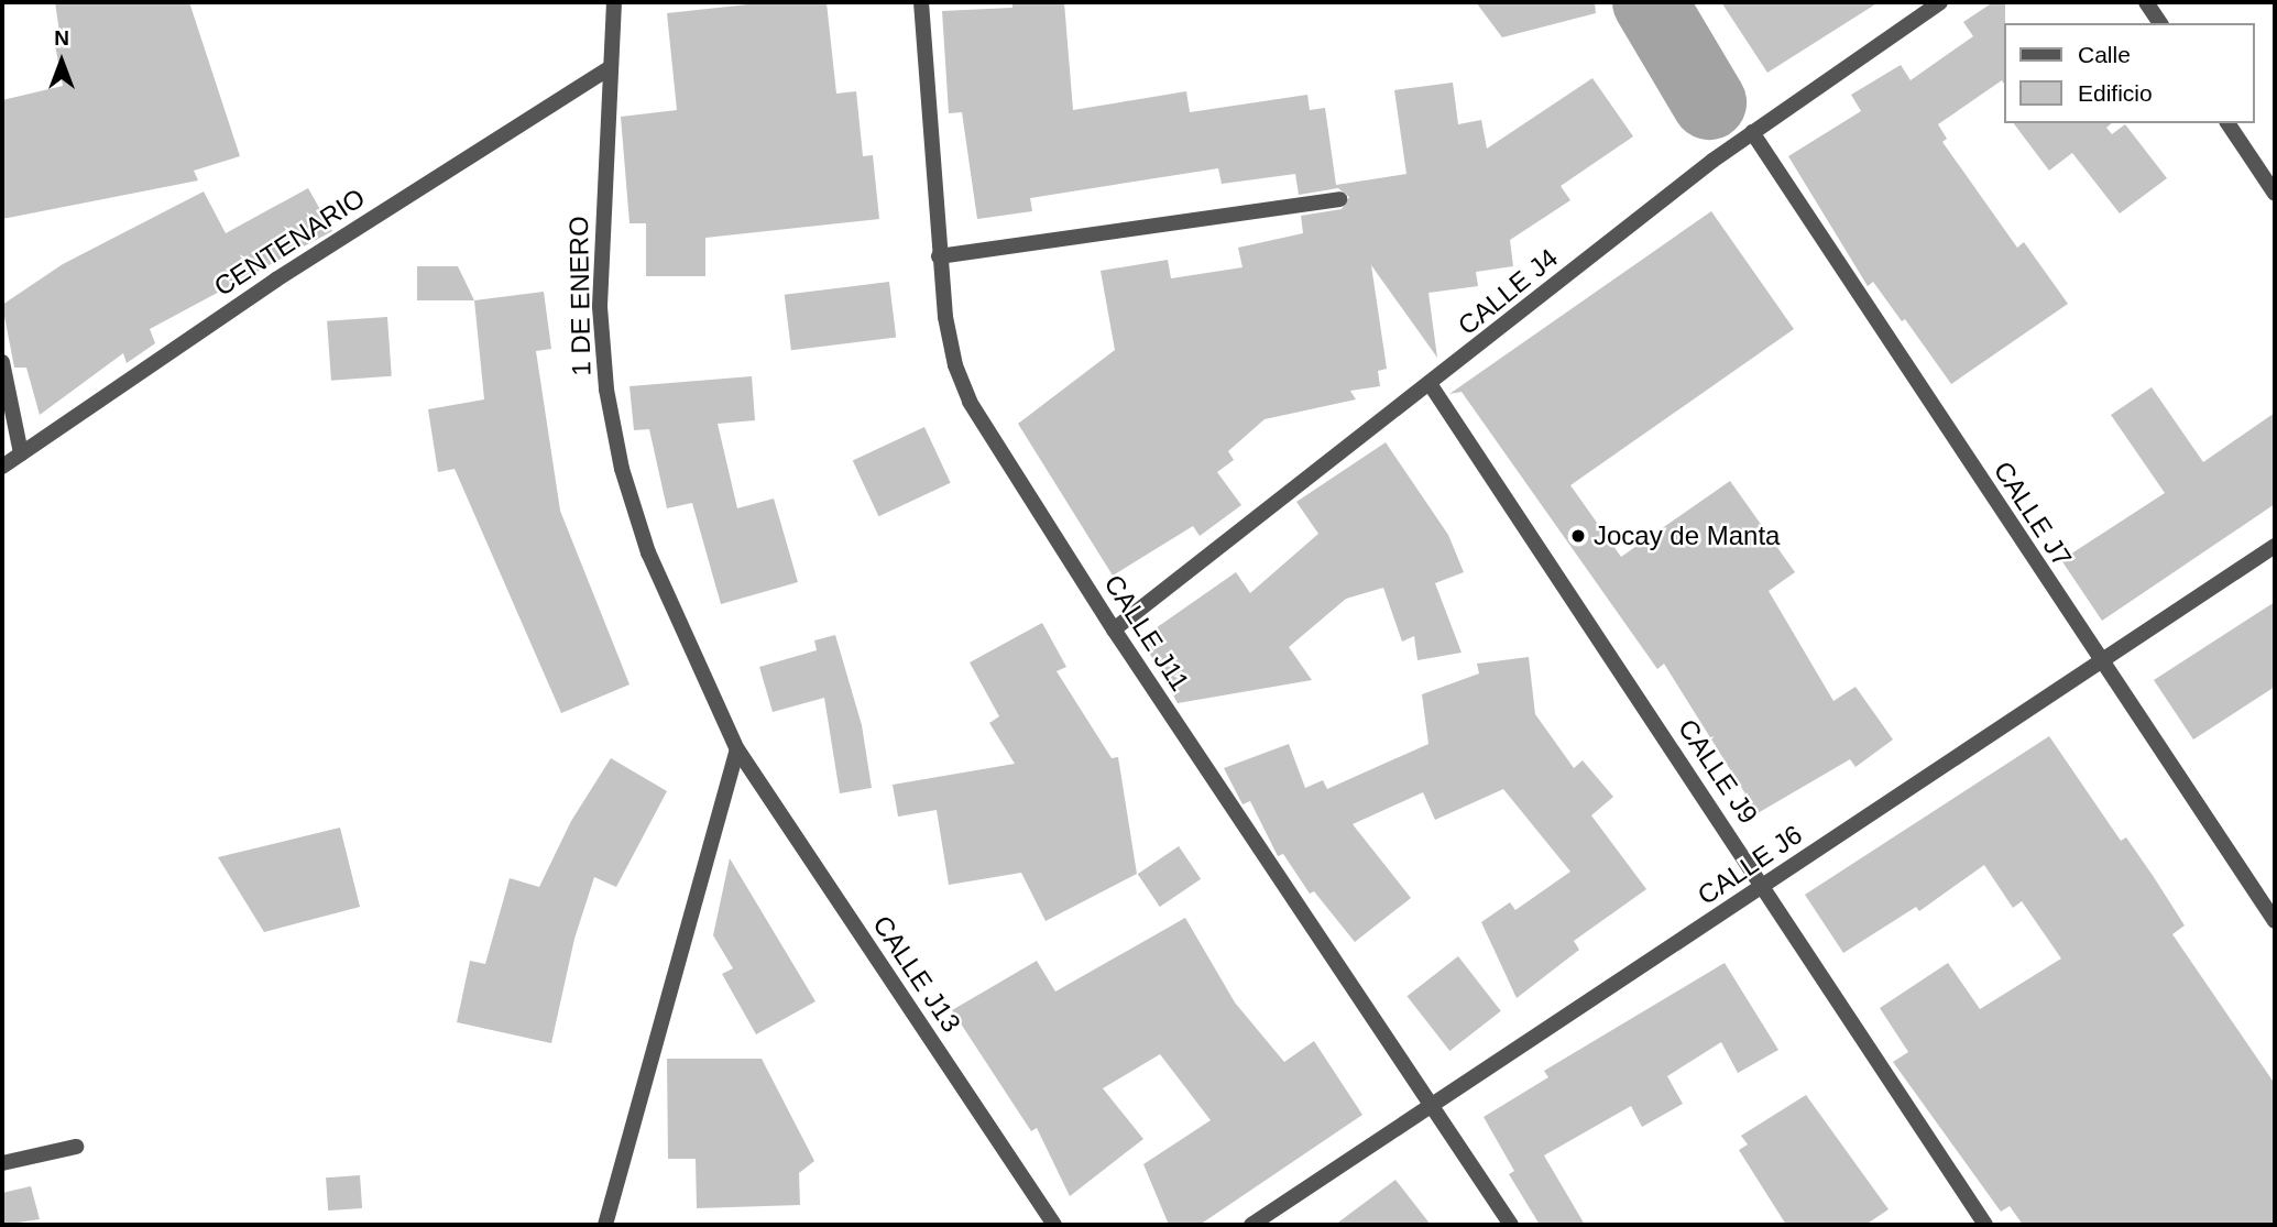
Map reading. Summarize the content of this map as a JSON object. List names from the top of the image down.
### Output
{
  "streets": {
    "street": [
      "CENTENARIO",
      "CALLE J4",
      "1 DE ENERO",
      "CALLE J7",
      "CALLE J11",
      "CALLE J9",
      "CALLE J6",
      "CALLE J13"
    ]
  },
  "crossings": [
    ["CENTENARIO", "1 DE ENERO"],
    ["CALLE J4", "CALLE J7"],
    ["CALLE J4", "CALLE J11"],
    ["CALLE J4", "CALLE J9"],
    ["1 DE ENERO", "CALLE J13"],
    ["CALLE J7", "CALLE J6"],
    ["CALLE J11", "CALLE J6"],
    ["CALLE J9", "CALLE J6"]
  ],
  "places": ["Jocay de Manta"],
  "legend": ["Calle", "Edificio"],
  "north": "top"
}
